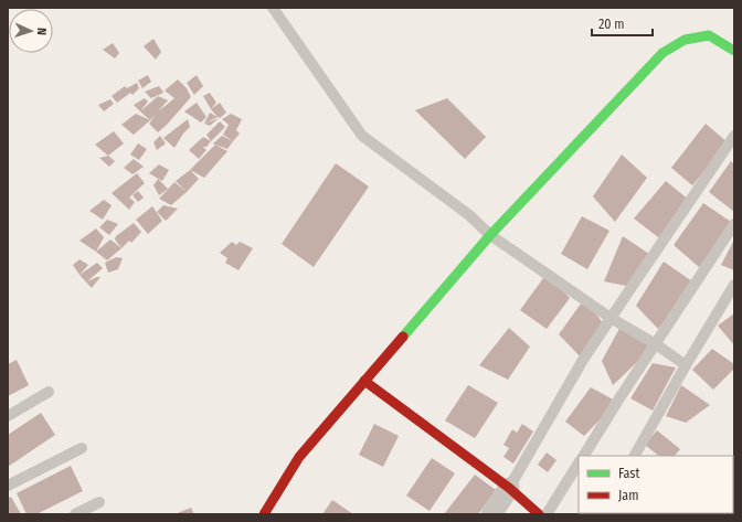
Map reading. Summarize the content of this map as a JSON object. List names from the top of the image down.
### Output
{
  "legend": ["Fast", "Jam"],
  "scale_bar": "20 m",
  "north": "right"
}
